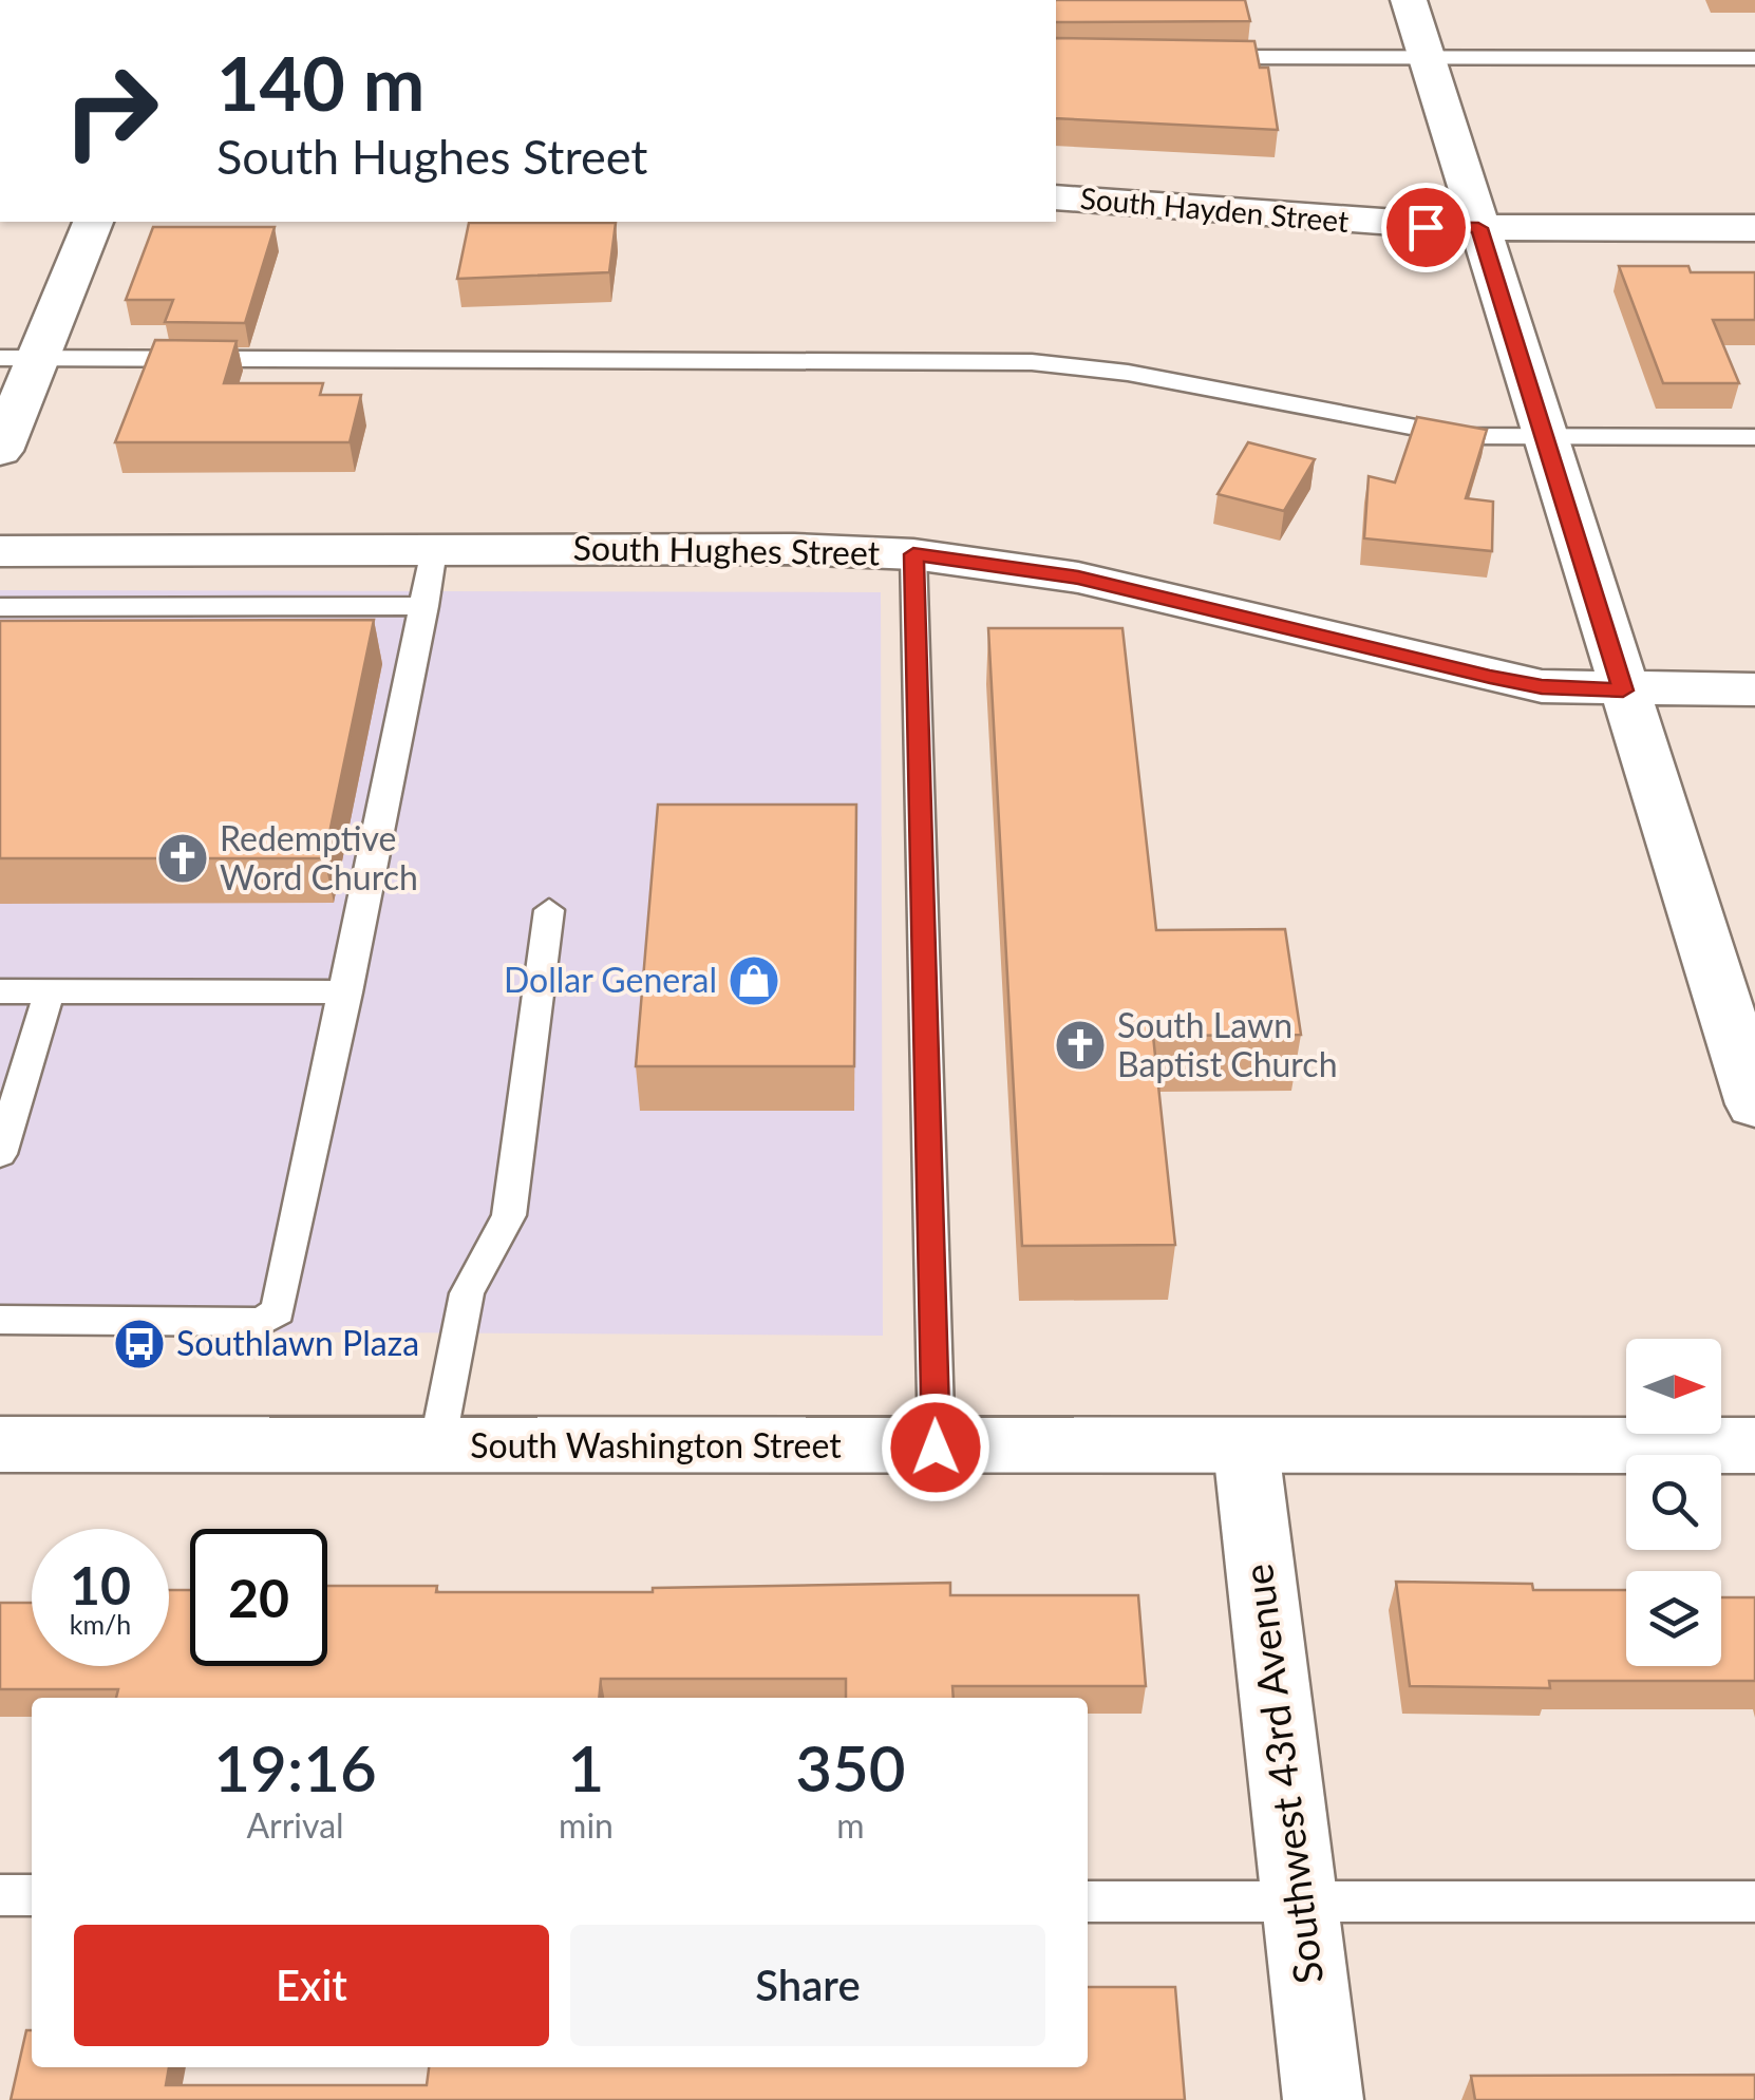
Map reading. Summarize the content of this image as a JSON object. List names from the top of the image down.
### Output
{
  "streets": {
    "street": [
      "South Hayden Street",
      "South Hughes Street",
      "South Washington Street",
      "Southwest 43rd Avenue"
    ]
  },
  "crossings": [
    ["South Washington Street", "Southwest 43rd Avenue"]
  ],
  "places": {
    "church": ["Redemptive Word Church", "South Lawn Baptist Church"],
    "shop": ["Dollar General"],
    "bus stop": ["Southlawn Plaza"]
  },
  "north": "right",
  "page": {
    "turn": ["140 m", "South Hughes Street"],
    "speed": "10 km/h",
    "limit": "20",
    "eta": [
      "19:16",
      "Arrival",
      "1",
      "min",
      "350",
      "m"
    ],
    "buttons": ["Exit", "Share"]
  }
}
